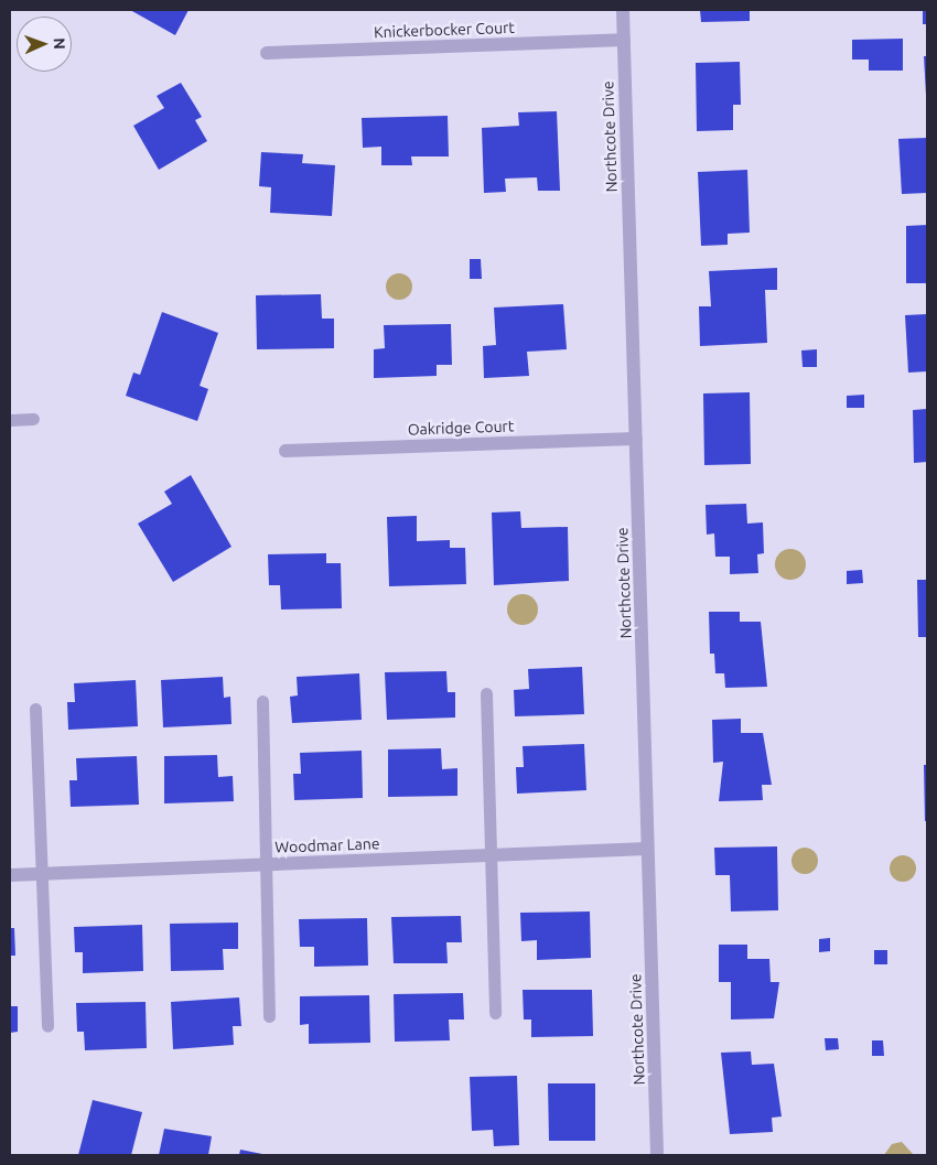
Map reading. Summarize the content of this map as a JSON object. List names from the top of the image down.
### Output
{
  "streets": {
    "street": [
      "Knickerbocker Court",
      "Northcote Drive",
      "Oakridge Court",
      "Woodmar Lane"
    ]
  },
  "crossings": [
    ["Knickerbocker Court", "Northcote Drive"],
    ["Northcote Drive", "Oakridge Court"],
    ["Northcote Drive", "Woodmar Lane"]
  ],
  "north": "right"
}
